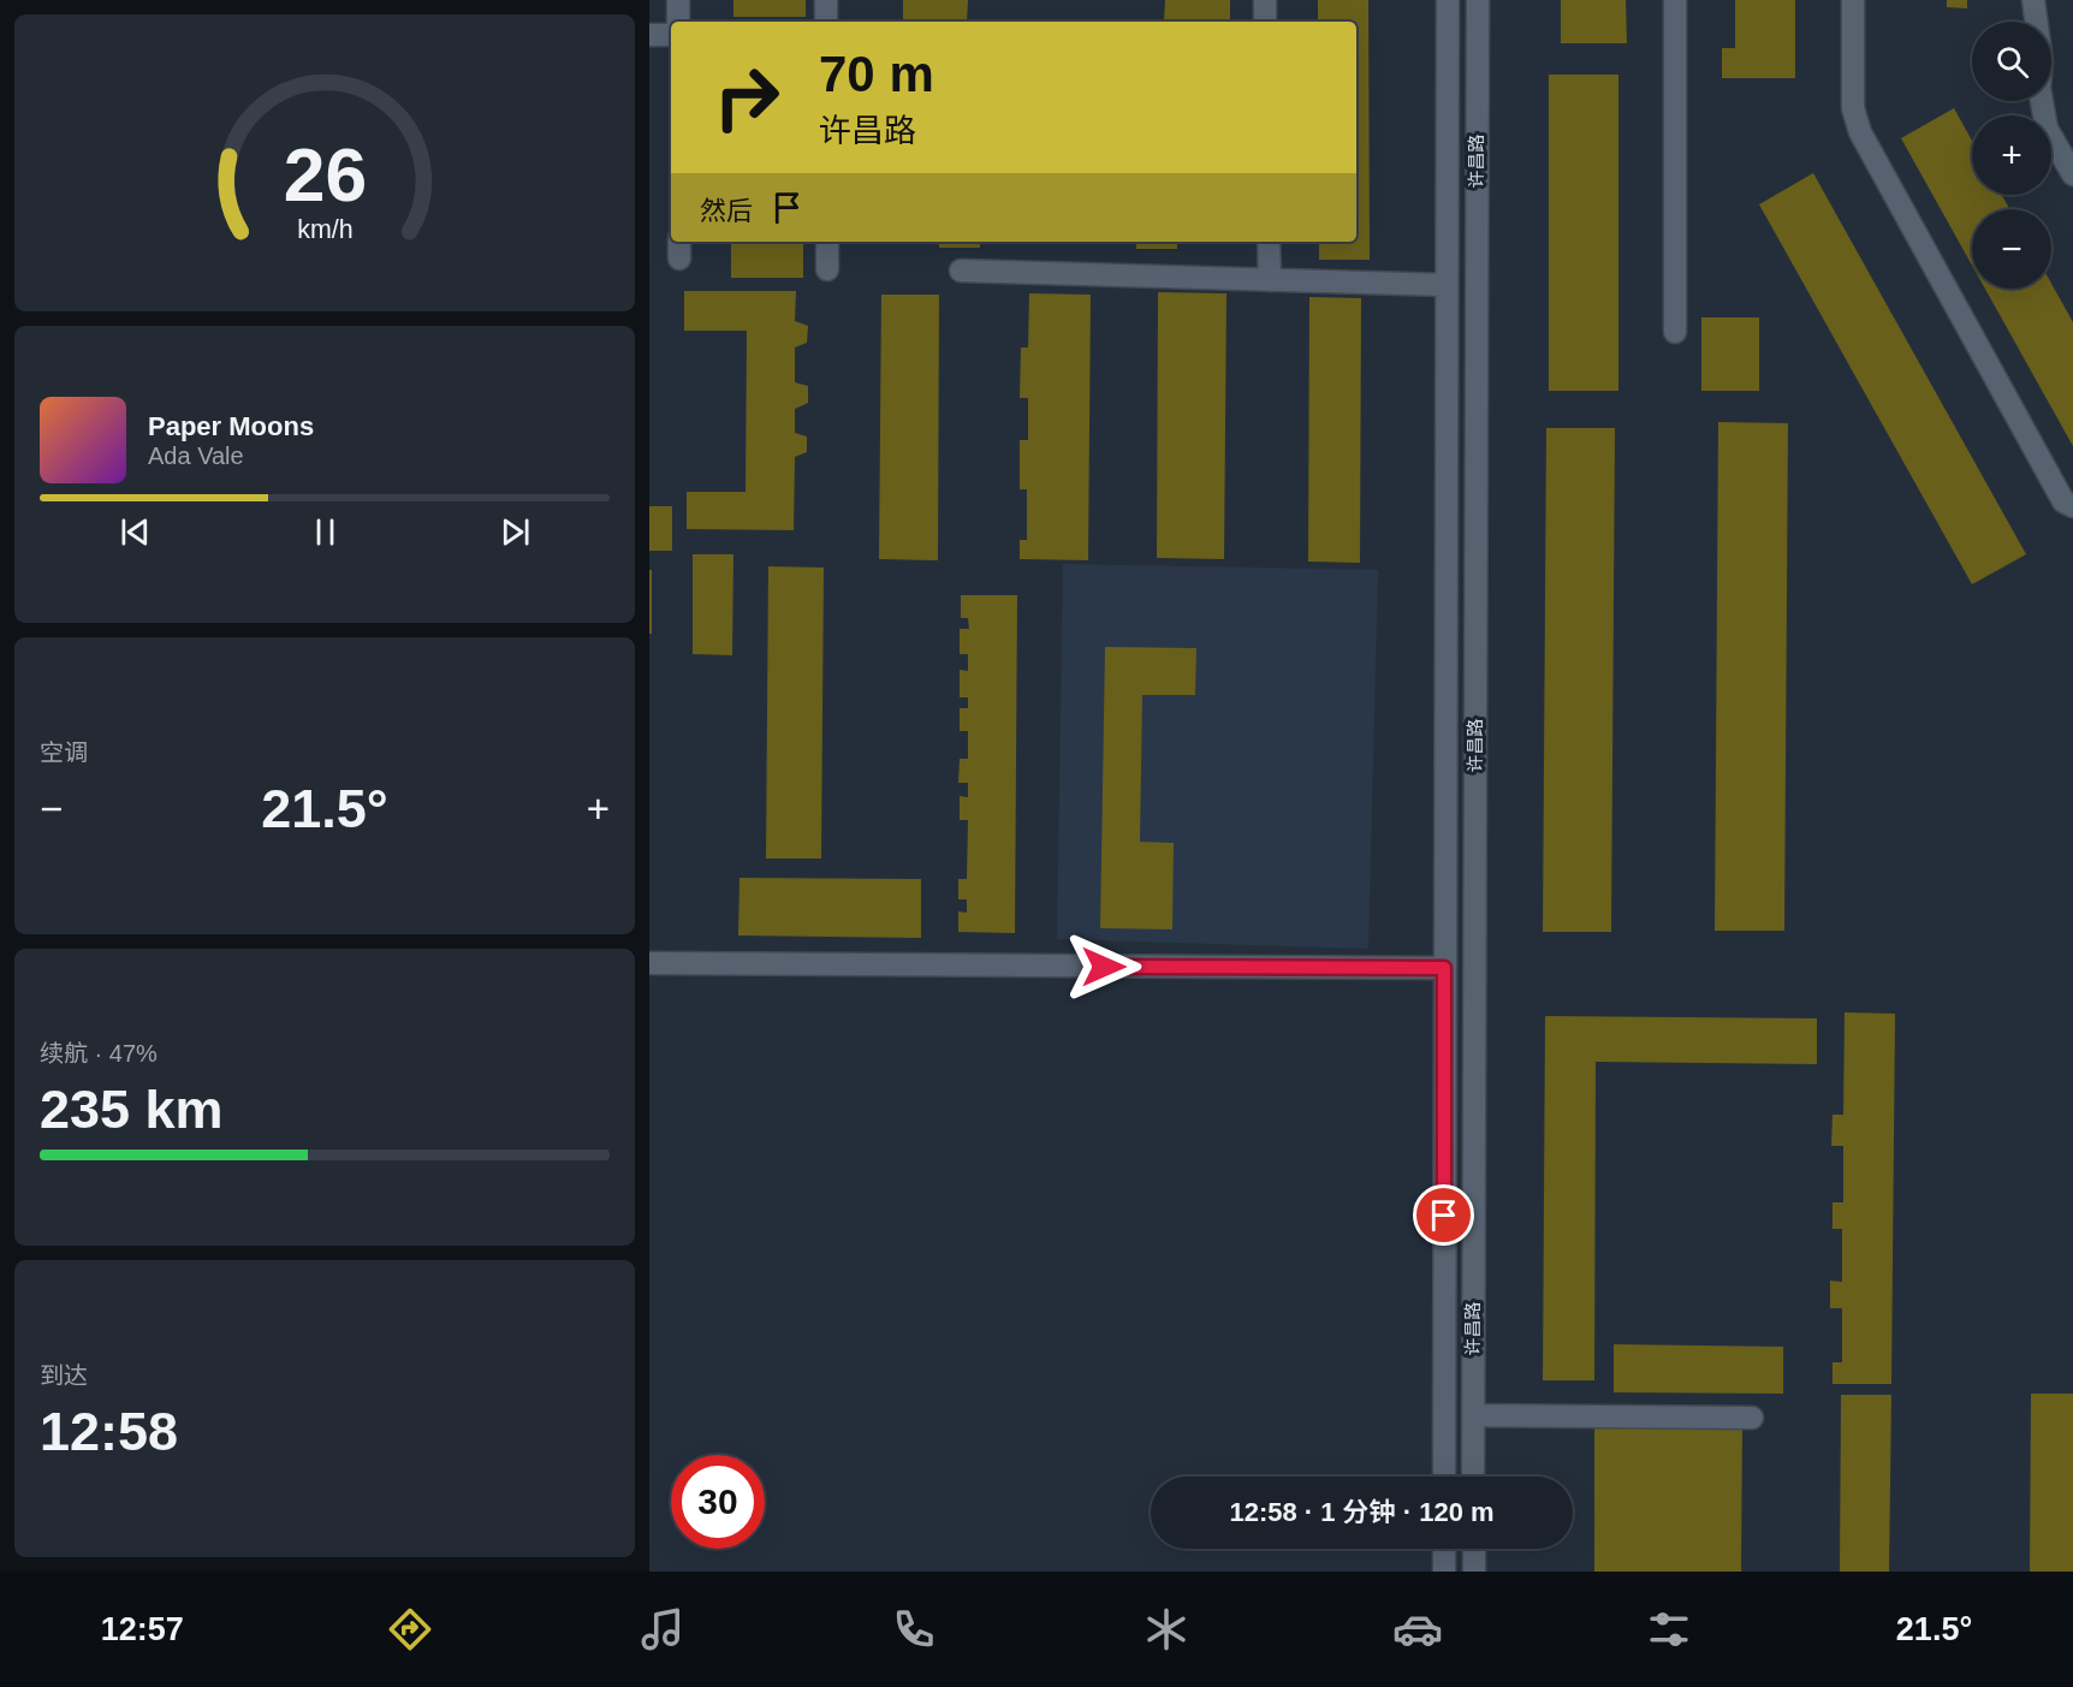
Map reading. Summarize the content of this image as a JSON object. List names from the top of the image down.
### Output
{
  "streets": {
    "street": ["许昌路"]
  },
  "page": {
    "map_buttons": ["+", "−"],
    "turn": ["70 m", "许昌路"],
    "then": "然后",
    "song": ["Paper Moons", "Ada Vale"],
    "tile": [
      "空调",
      ["续航 · 47%", "235 km"],
      ["到达", "12:58"]
    ],
    "heat": ["−", "21.5°", "+"],
    "limit": "30",
    "trip": "12:58 · 1 分钟 · 120 m",
    "tabs": ["12:57", "21.5°"],
    "gauge": ["26", "km/h"]
  }
}
